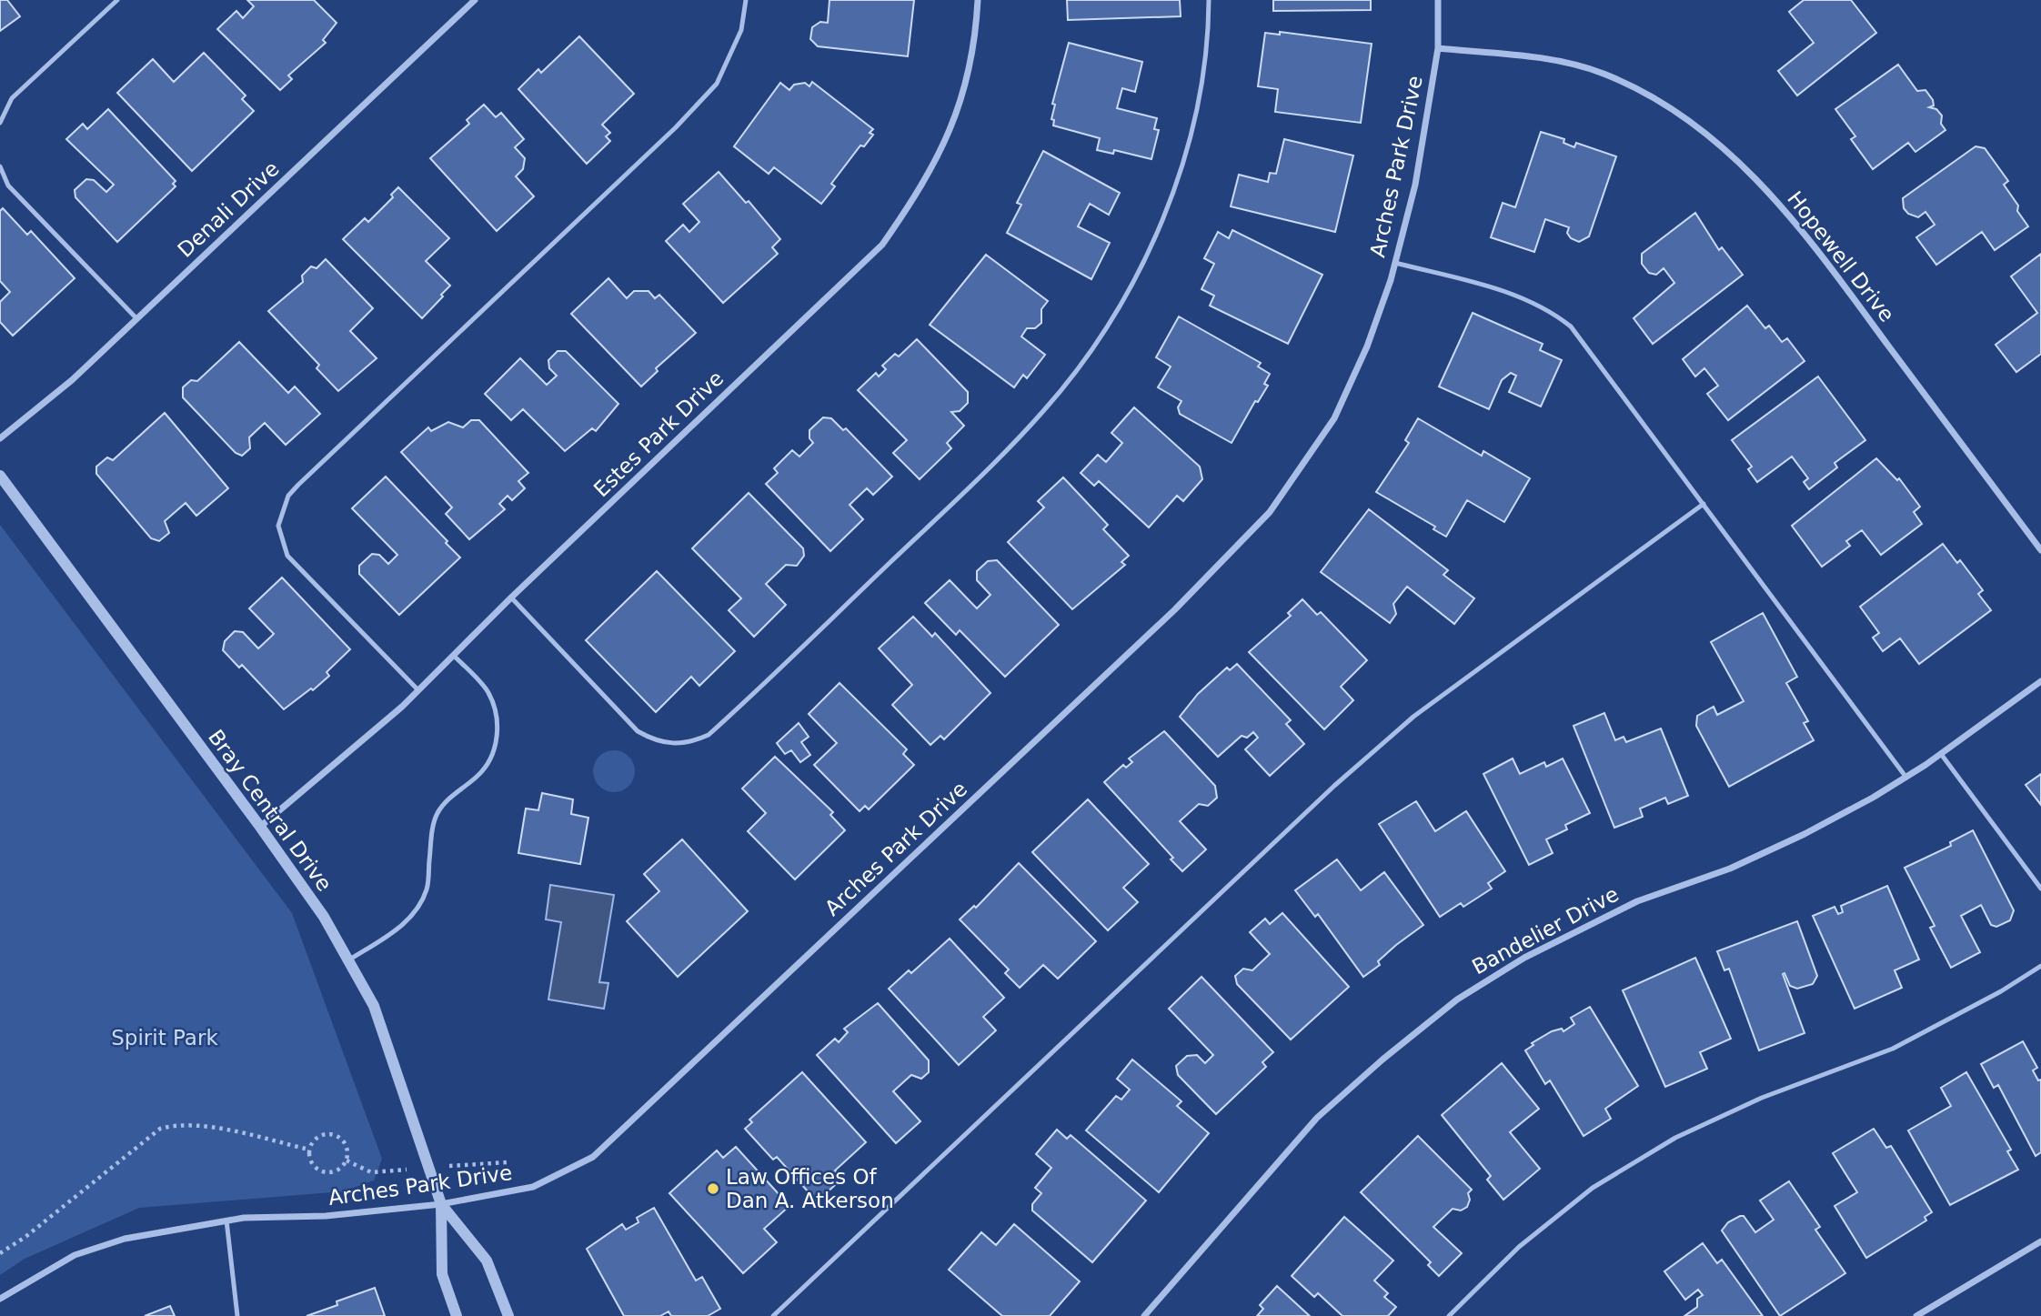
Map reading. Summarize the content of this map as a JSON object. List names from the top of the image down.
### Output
{
  "streets": {
    "street": [
      "Arches Park Drive",
      "Denali Drive",
      "Hopewell Drive",
      "Estes Park Drive",
      "Bray Central Drive",
      "Bandelier Drive"
    ]
  },
  "crossings": [
    ["Arches Park Drive", "Hopewell Drive"],
    ["Arches Park Drive", "Bray Central Drive"],
    ["Estes Park Drive", "Bray Central Drive"]
  ],
  "parks": ["Spirit Park"],
  "places": ["Law Offices Of Dan A. Atkerson"]
}
